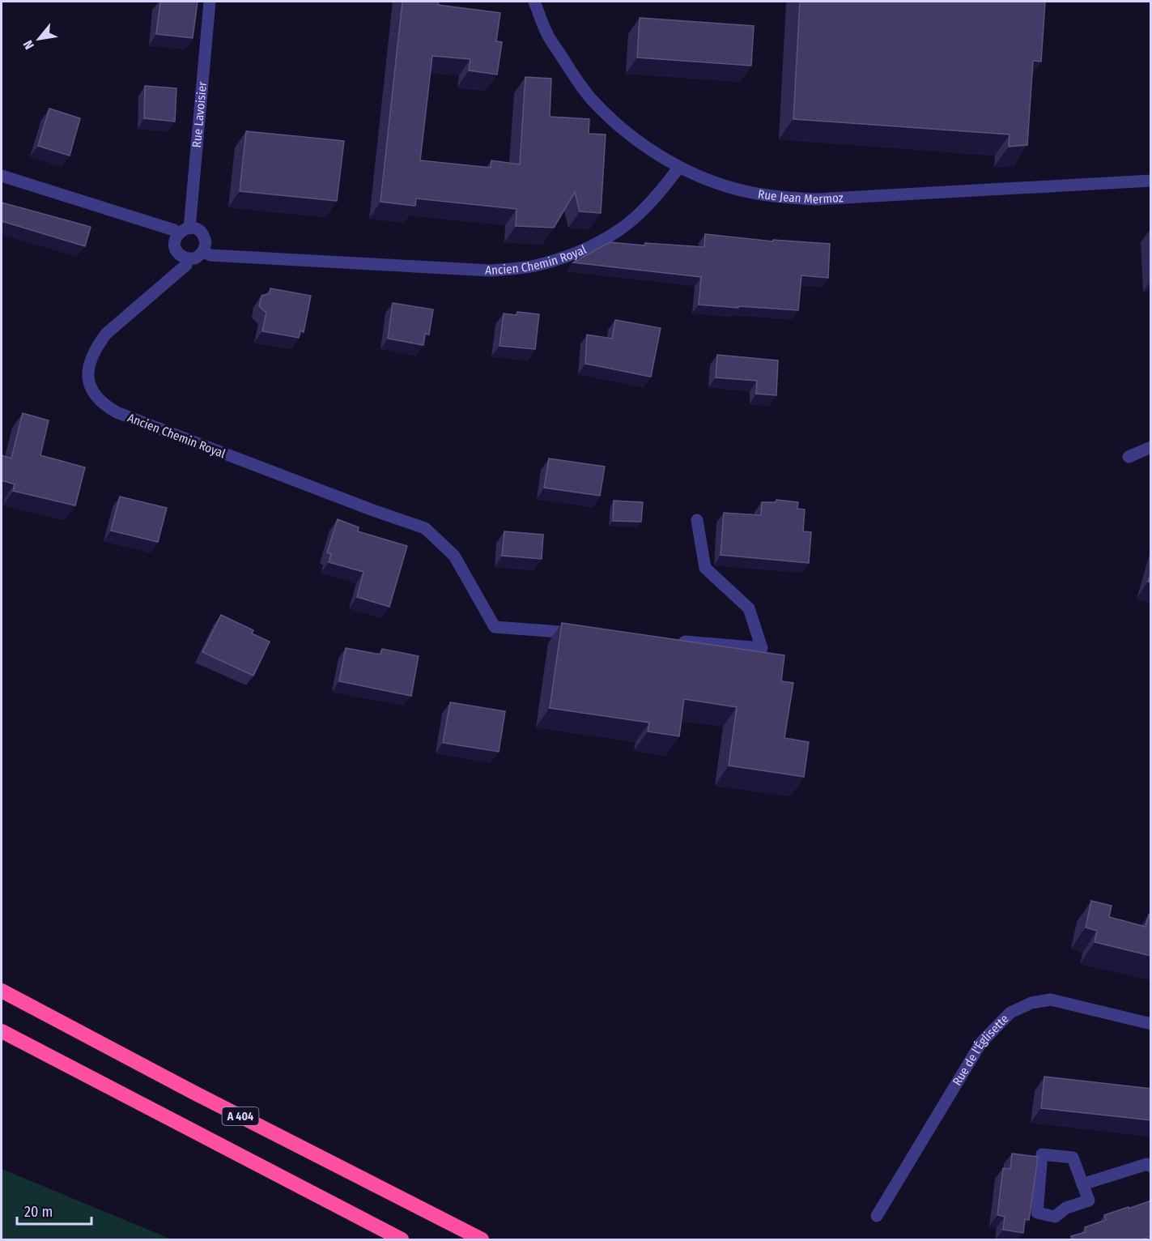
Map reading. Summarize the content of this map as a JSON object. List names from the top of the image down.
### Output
{
  "streets": {
    "highway": ["A 404"],
    "street": [
      "Rue Lavoisier",
      "Rue Jean Mermoz",
      "Ancien Chemin Royal",
      "Rue de l'Églisette"
    ]
  },
  "crossings": [
    ["Rue Lavoisier", "Ancien Chemin Royal"],
    ["Rue Jean Mermoz", "Ancien Chemin Royal"]
  ],
  "scale_bar": "20 m",
  "north": "bottom left"
}
